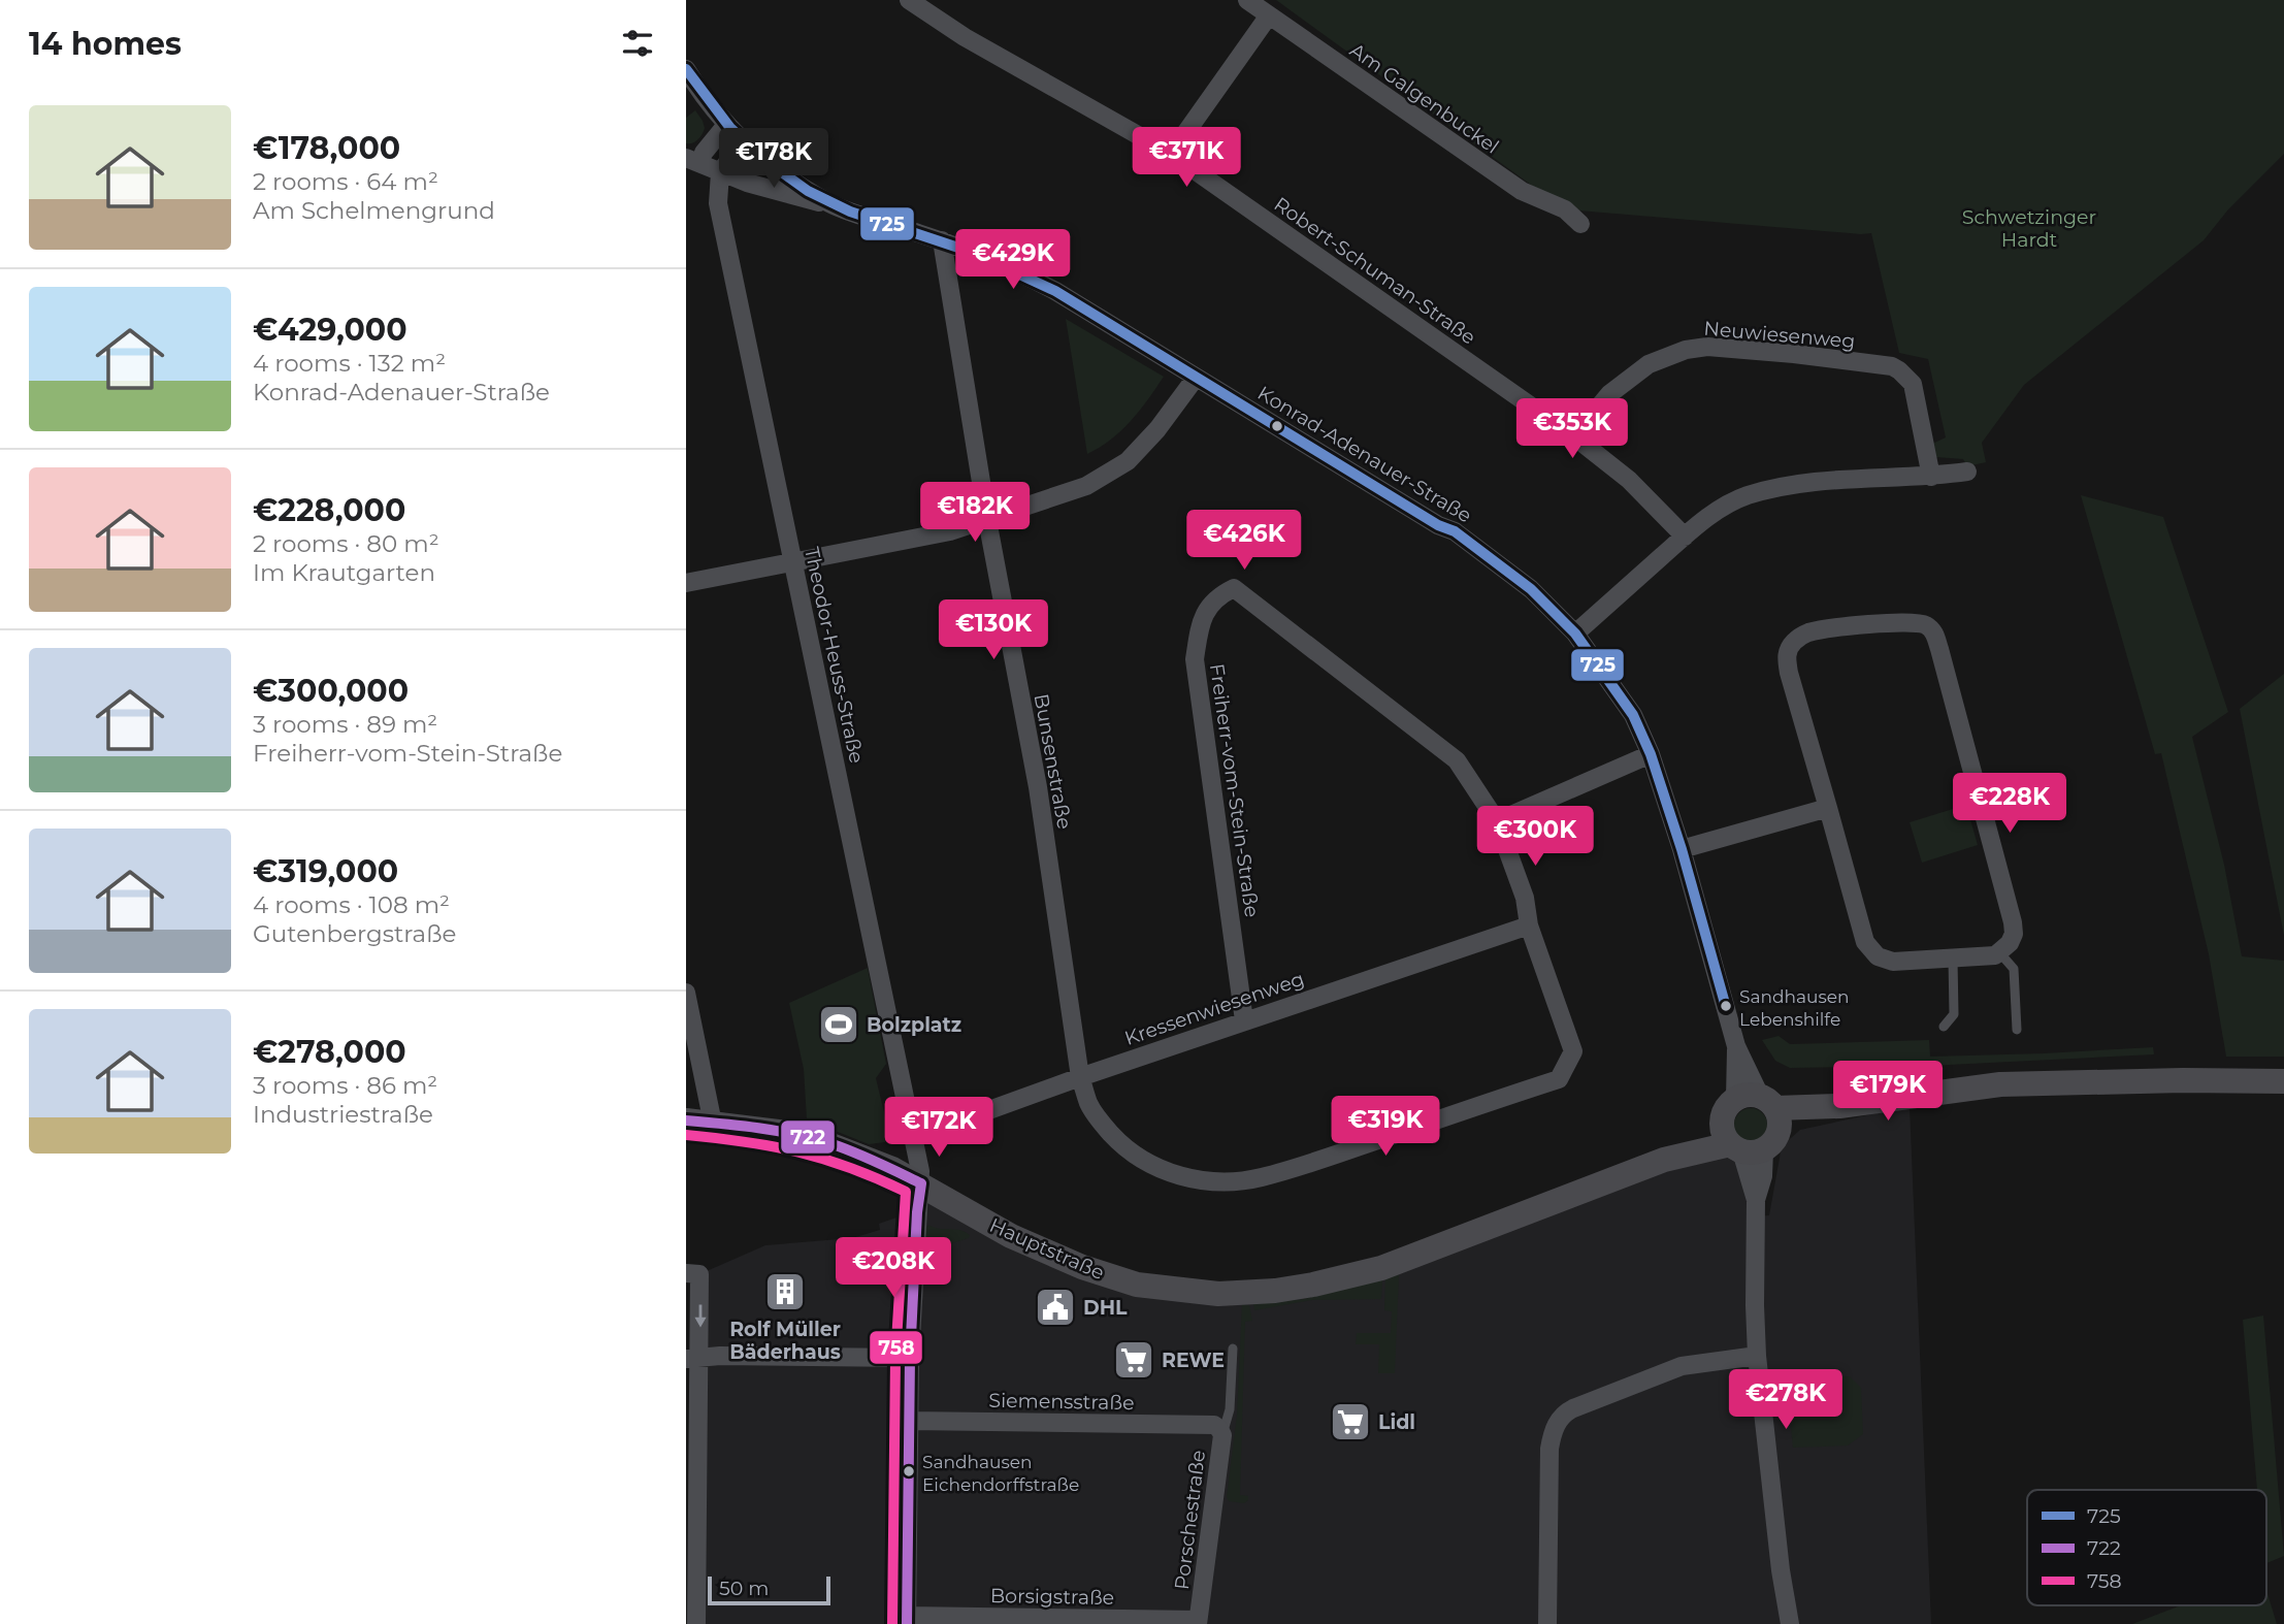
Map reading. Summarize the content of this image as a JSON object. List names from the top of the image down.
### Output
{
  "streets": {
    "street": [
      "Am Galgenbuckel",
      "Robert-Schuman-Straße",
      "Neuwiesenweg",
      "Konrad-Adenauer-Straße",
      "Theodor-Heuss-Straße",
      "Bunsenstraße",
      "Freiherr-vom-Stein-Straße",
      "Kressenwiesenweg",
      "Hauptstraße",
      "Siemensstraße",
      "Porschestraße",
      "Borsigstraße"
    ]
  },
  "crossings": [
    ["Robert-Schuman-Straße", "Neuwiesenweg"],
    ["Konrad-Adenauer-Straße", "Bunsenstraße"],
    ["Theodor-Heuss-Straße", "Kressenwiesenweg"],
    ["Theodor-Heuss-Straße", "Hauptstraße"],
    ["Theodor-Heuss-Straße", "Siemensstraße"],
    ["Theodor-Heuss-Straße", "Borsigstraße"],
    ["Bunsenstraße", "Freiherr-vom-Stein-Straße"],
    ["Bunsenstraße", "Kressenwiesenweg"],
    ["Freiherr-vom-Stein-Straße", "Kressenwiesenweg"],
    ["Siemensstraße", "Porschestraße"],
    ["Porschestraße", "Borsigstraße"]
  ],
  "parks": ["Schwetzinger Hardt"],
  "places": {
    "other": ["Sandhausen Lebenshilfe", "Sandhausen Eichendorffstraße"],
    "sports": ["Bolzplatz"],
    "building": ["Rolf Müller Bäderhaus"],
    "public building": ["DHL"],
    "supermarket": ["REWE", "Lidl"]
  },
  "lines": ["transit line 725", "transit line 722", "transit line 758"],
  "legend": ["725", "722", "758"],
  "scale_bar": "50 m",
  "page": {
    "heading": "14 homes",
    "list": [
      {
        "name": "€178,000",
        "note": "2 rooms · 64 m² · Am Schelmengrund"
      },
      {
        "name": "€429,000",
        "note": "4 rooms · 132 m² · Konrad-Adenauer-Straße"
      },
      {
        "name": "€228,000",
        "note": "2 rooms · 80 m² · Im Krautgarten"
      },
      {
        "name": "€300,000",
        "note": "3 rooms · 89 m² · Freiherr-vom-Stein-Straße"
      },
      {
        "name": "€319,000",
        "note": "4 rooms · 108 m² · Gutenbergstraße"
      },
      {
        "name": "€278,000",
        "note": "3 rooms · 86 m² · Industriestraße"
      }
    ],
    "price": [
      "€371K",
      "€178K",
      "€429K",
      "€353K",
      "€182K",
      "€426K",
      "€130K",
      "€228K",
      "€300K",
      "€179K",
      "€319K",
      "€172K",
      "€208K",
      "€278K"
    ],
    "scale": "50 m"
  }
}
